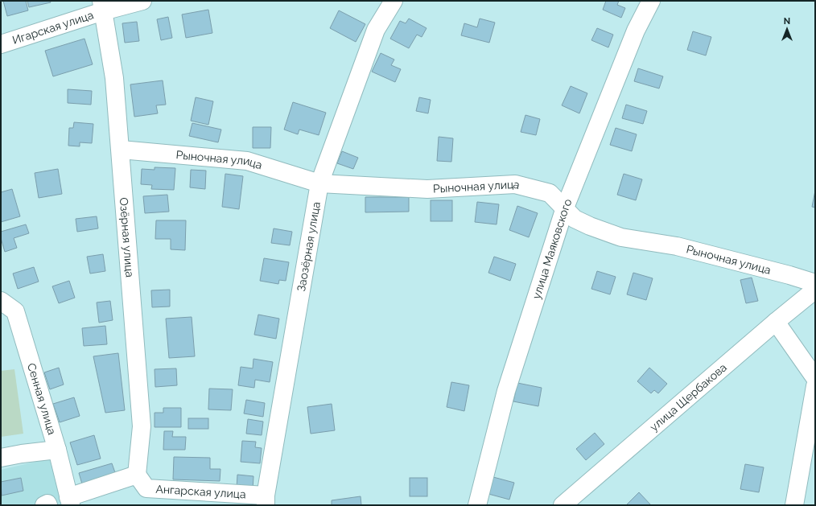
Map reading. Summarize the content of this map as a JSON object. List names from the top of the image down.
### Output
{
  "streets": {
    "street": [
      "Игарская улица",
      "Рыночная улица",
      "Озёрная улица",
      "Заозёрная улица",
      "улица Маяковского",
      "улица Щербакова",
      "Сенная улица",
      "Ангарская улица"
    ]
  },
  "crossings": [
    ["Игарская улица", "Озёрная улица"],
    ["Рыночная улица", "Озёрная улица"],
    ["Рыночная улица", "Заозёрная улица"],
    ["Рыночная улица", "улица Маяковского"],
    ["Озёрная улица", "Ангарская улица"],
    ["Заозёрная улица", "Ангарская улица"]
  ],
  "north": "top"
}
